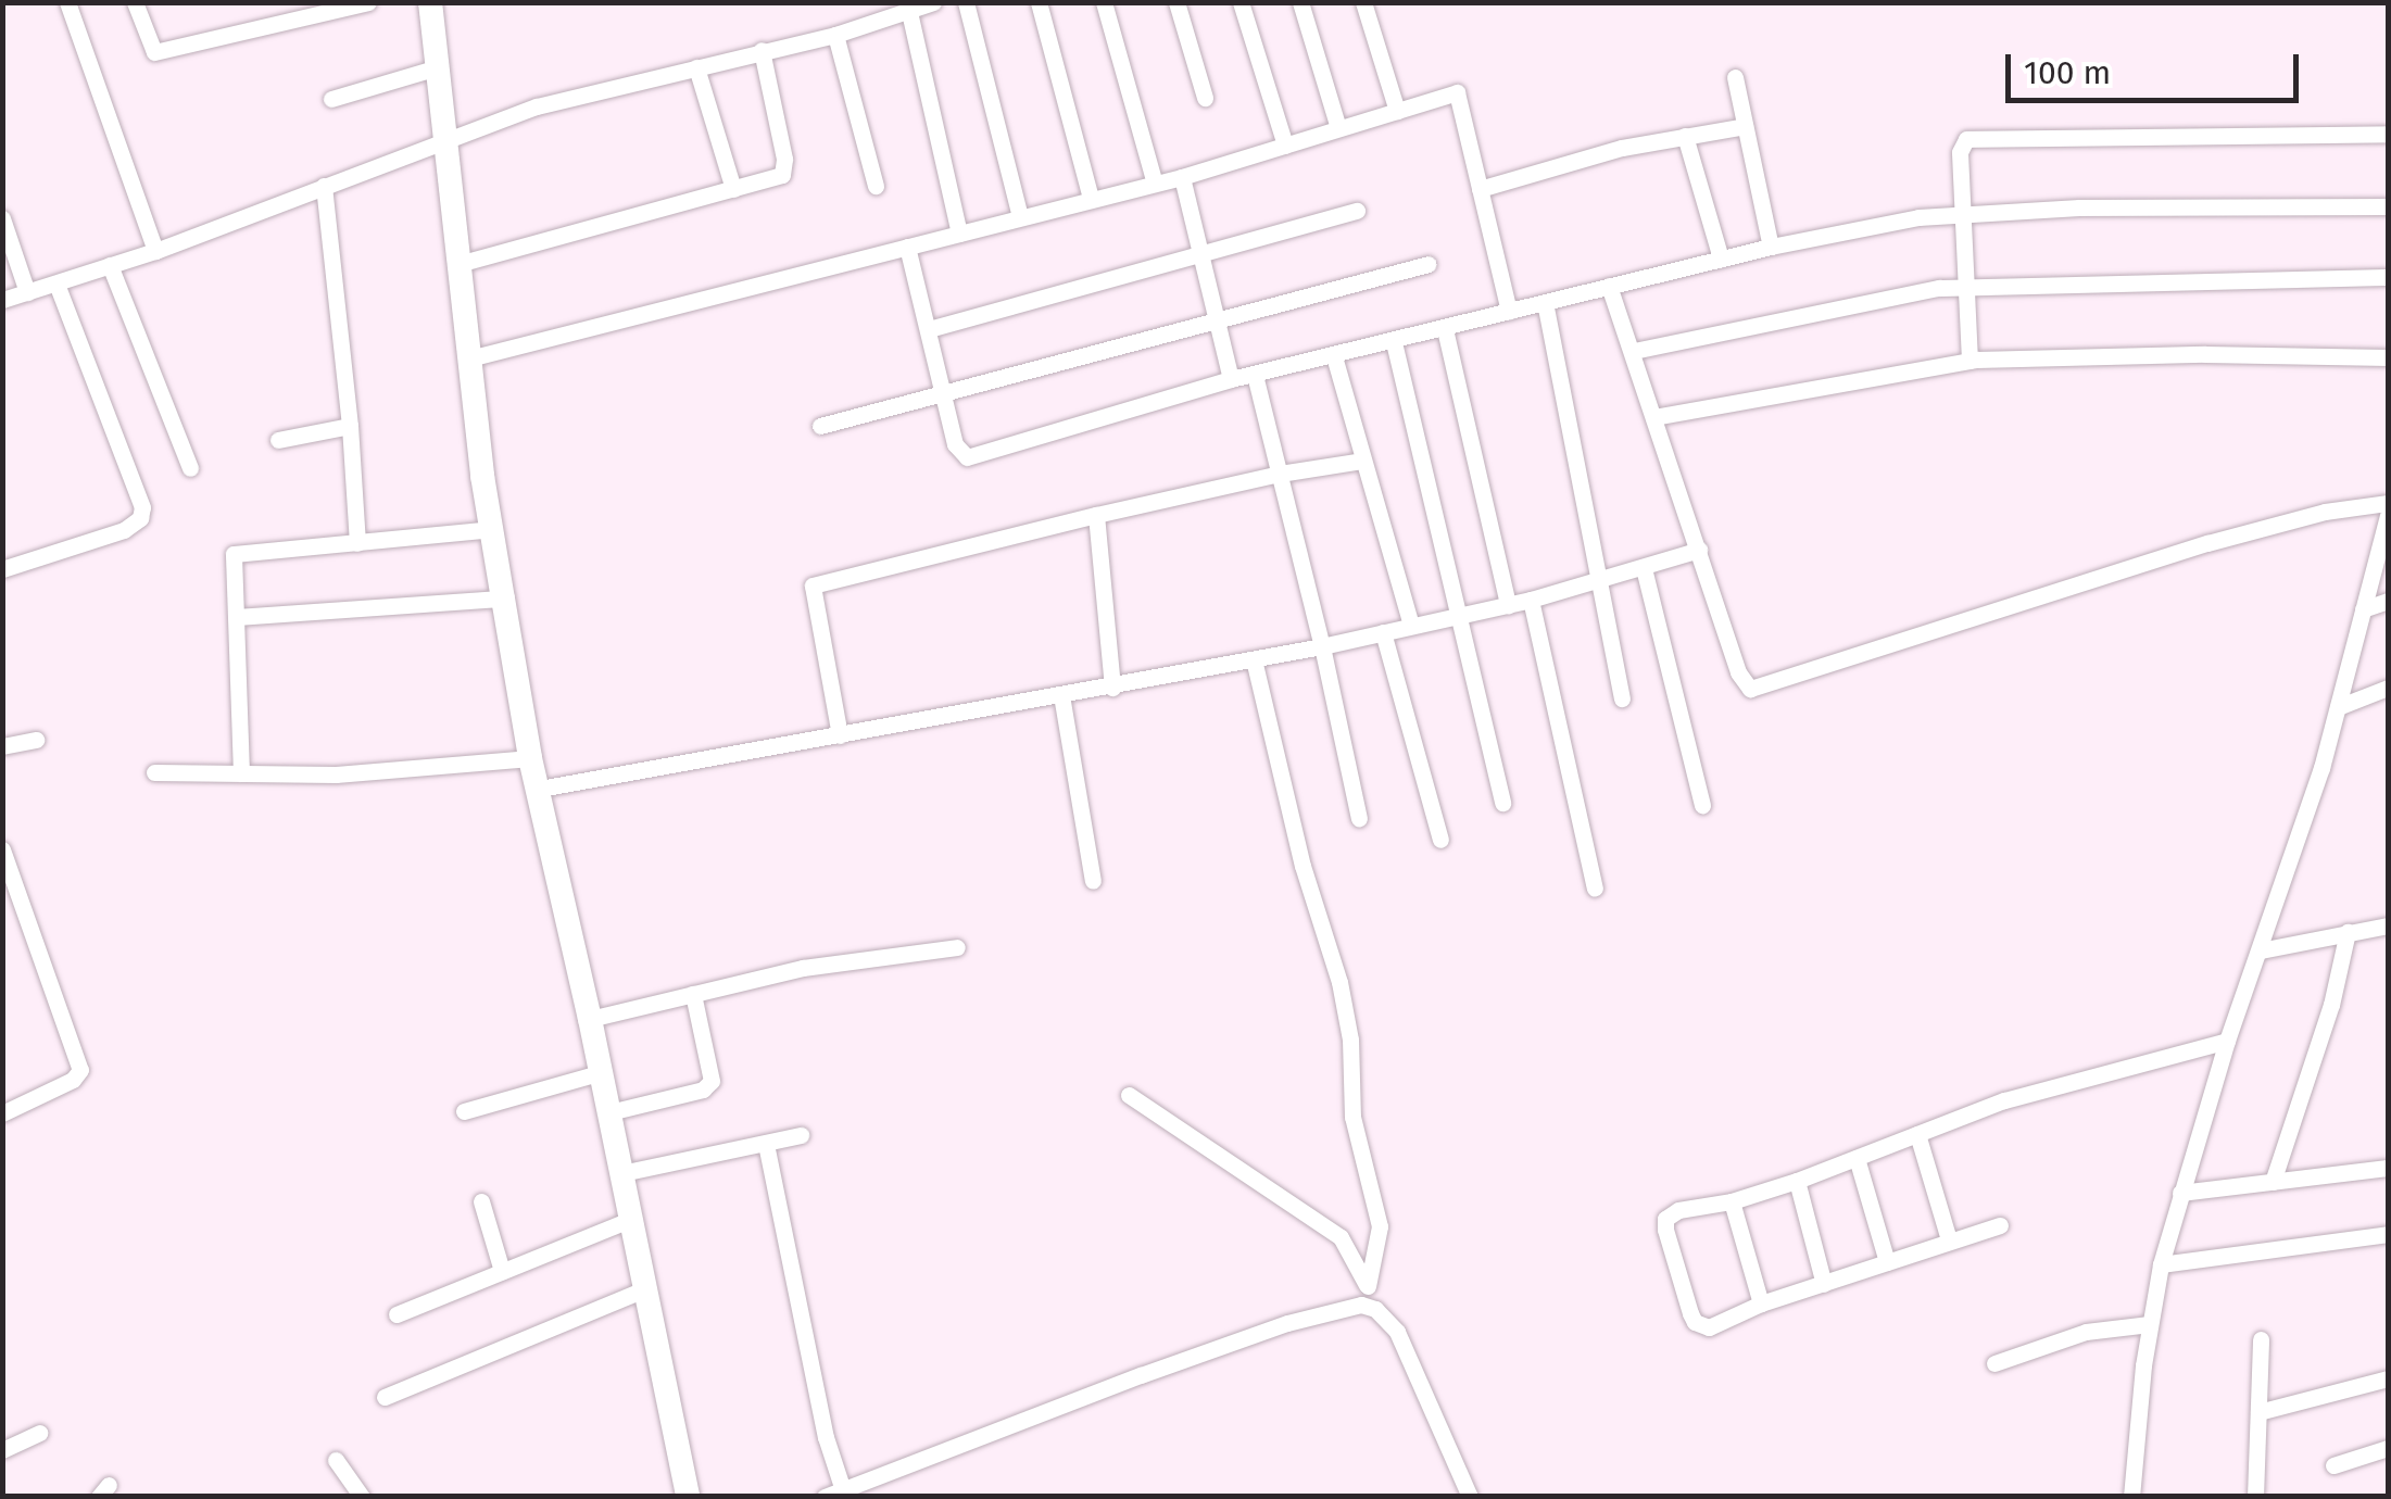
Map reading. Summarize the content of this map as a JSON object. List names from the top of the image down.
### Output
{
  "scale_bar": "100 m"
}
